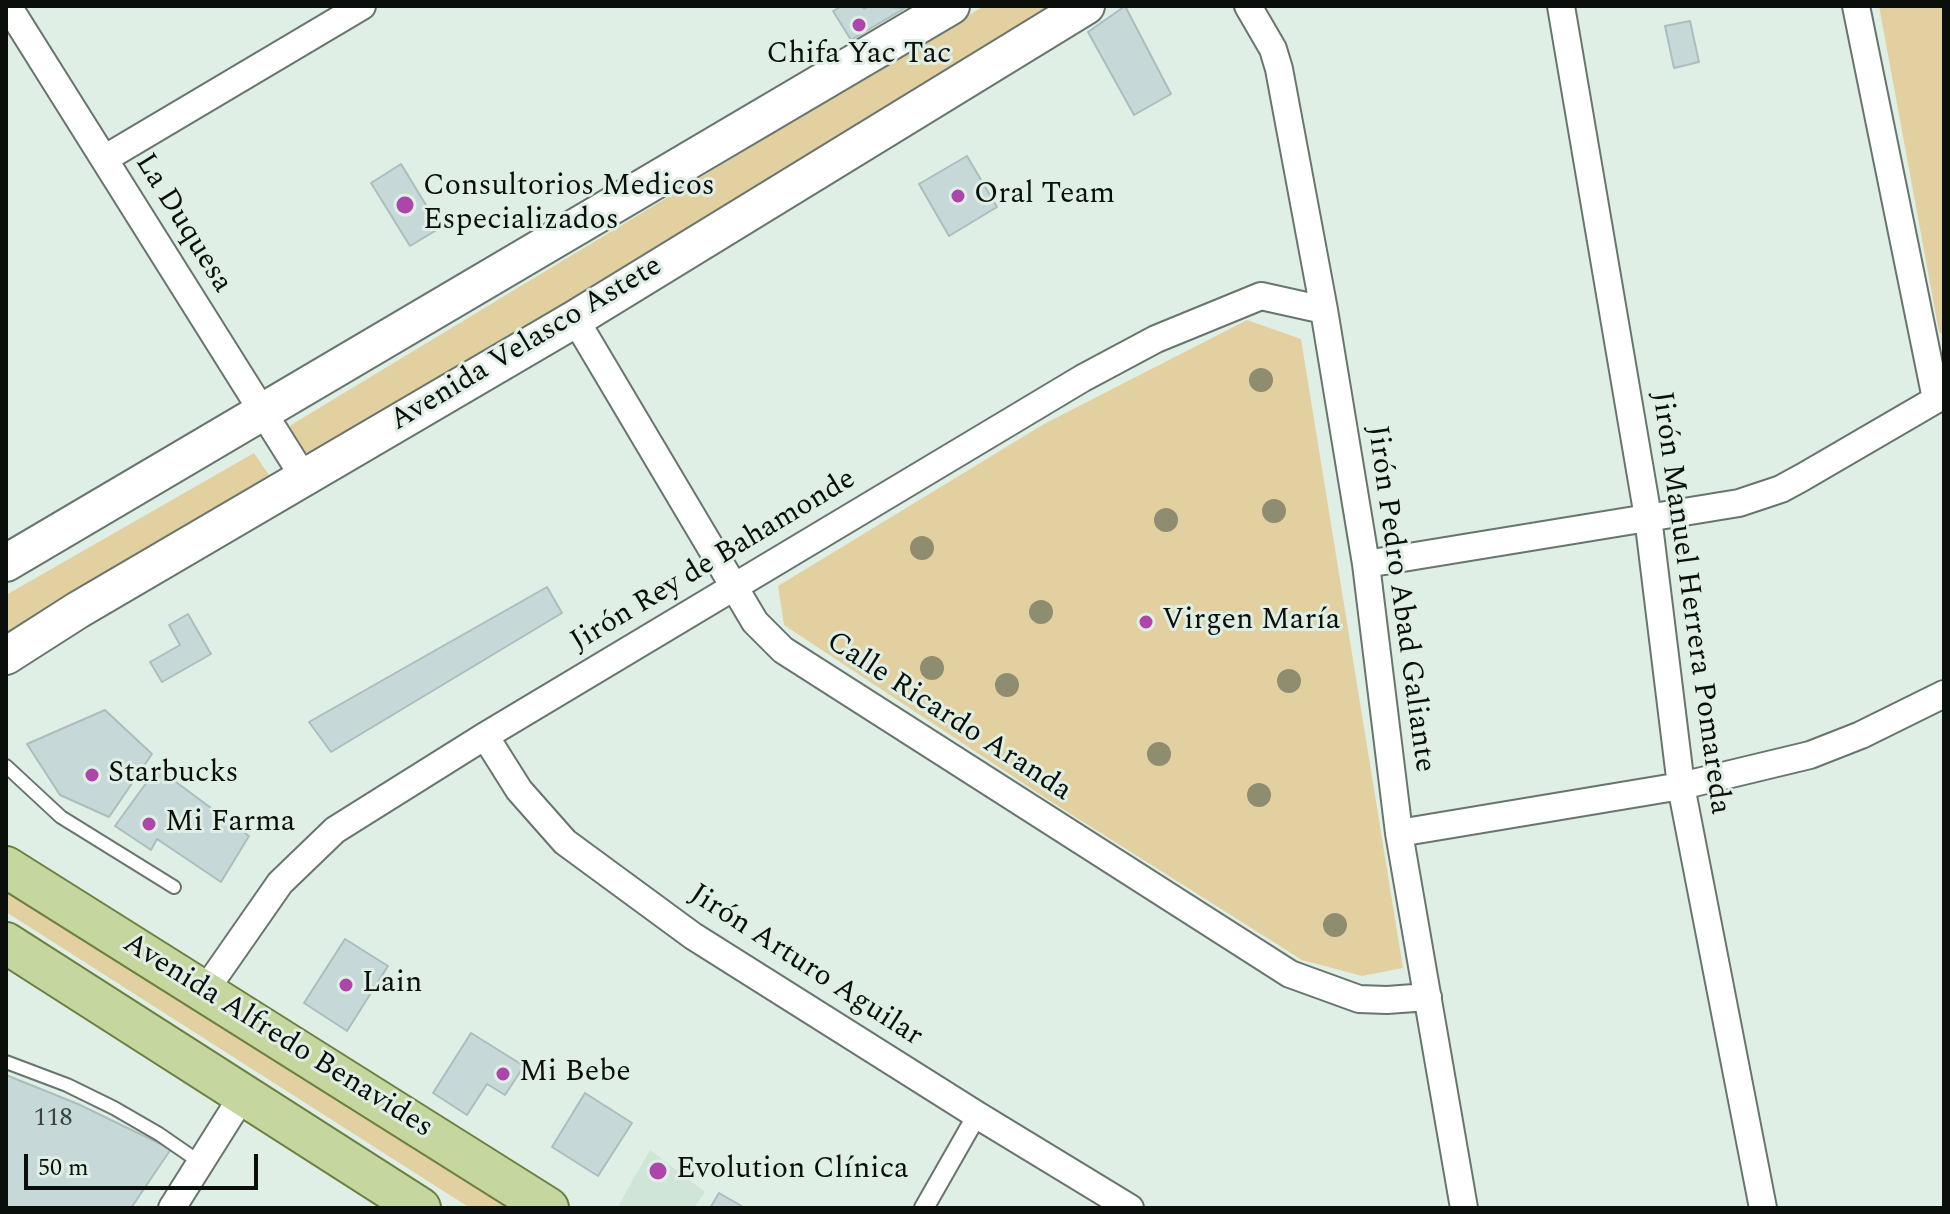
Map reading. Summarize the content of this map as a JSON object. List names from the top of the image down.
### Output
{
  "streets": {
    "main road": ["Avenida Velasco Astete", "Avenida Alfredo Benavides"],
    "street": [
      "La Duquesa",
      "Jirón Rey de Bahamonde",
      "Jirón Pedro Abad Galiante",
      "Jirón Manuel Herrera Pomareda",
      "Calle Ricardo Aranda",
      "Jirón Arturo Aguilar"
    ]
  },
  "crossings": [
    ["La Duquesa", "Avenida Velasco Astete"],
    ["Avenida Velasco Astete", "Calle Ricardo Aranda"],
    ["Jirón Rey de Bahamonde", "Jirón Pedro Abad Galiante"],
    ["Jirón Rey de Bahamonde", "Calle Ricardo Aranda"],
    ["Jirón Rey de Bahamonde", "Jirón Arturo Aguilar"],
    ["Jirón Rey de Bahamonde", "Avenida Alfredo Benavides"],
    ["Jirón Pedro Abad Galiante", "Calle Ricardo Aranda"]
  ],
  "places": [
    "Chifa Yac Tac",
    "Oral Team",
    "Consultorios Medicos Especializados",
    "Virgen María",
    "Starbucks",
    "Mi Farma",
    "Lain",
    "Mi Bebe",
    "Evolution Clínica"
  ],
  "house_numbers": ["118"],
  "scale_bar": "50 m"
}
